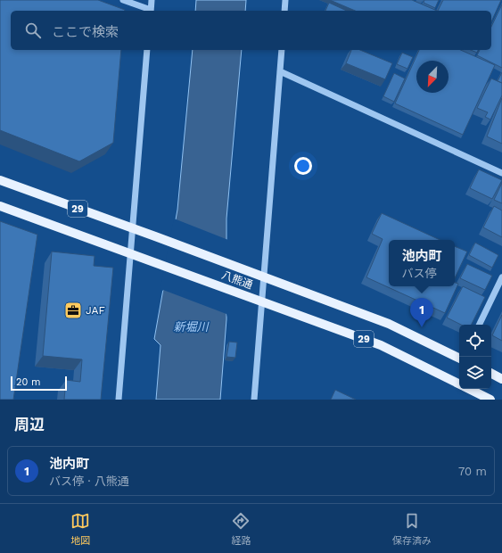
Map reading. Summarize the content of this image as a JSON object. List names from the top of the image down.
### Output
{
  "streets": {
    "main road": ["29", "八熊通"]
  },
  "water": ["新堀川"],
  "places": {
    "office": ["JAF"]
  },
  "scale_bar": "20 m",
  "north": "bottom left",
  "page": {
    "search": "ここで検索",
    "popup": ["池内町", "バス停"],
    "pins": "1",
    "scale": "20 m",
    "heading": "周辺",
    "list": [
      {
        "mark": "1",
        "name": "池内町",
        "note": "バス停 · 八熊通",
        "value": "70 m"
      }
    ],
    "nav": ["地図", "経路", "保存済み"]
  }
}
